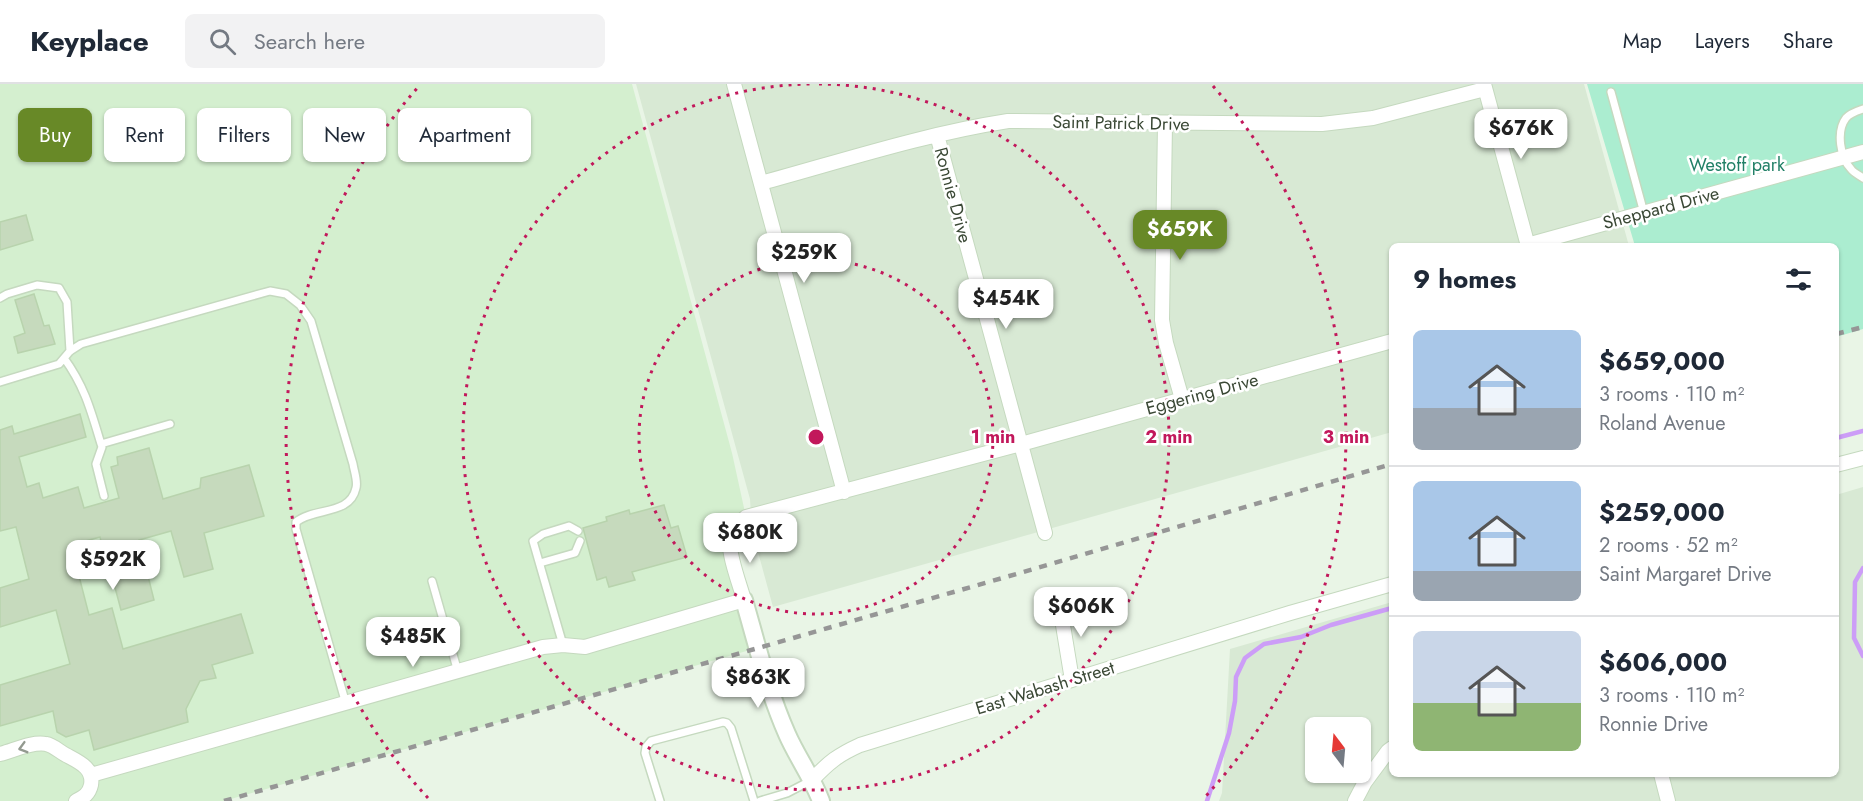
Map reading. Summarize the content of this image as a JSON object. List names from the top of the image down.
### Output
{
  "streets": {
    "street": [
      "Saint Patrick Drive",
      "Ronnie Drive",
      "Sheppard Drive",
      "Eggering Drive",
      "East Wabash Street"
    ]
  },
  "crossings": [
    ["Saint Patrick Drive", "Ronnie Drive"],
    ["Ronnie Drive", "Eggering Drive"]
  ],
  "parks": ["Westoff park"],
  "north": "top",
  "page": {
    "header": "Keyplace",
    "search": "Search here",
    "nav": ["Map", "Layers", "Share"],
    "chip": [
      "Buy",
      "Rent",
      "Filters",
      "New",
      "Apartment"
    ],
    "price": [
      "$676K",
      "$659K",
      "$259K",
      "$454K",
      "$680K",
      "$592K",
      "$606K",
      "$485K",
      "$863K"
    ],
    "heading": "9 homes",
    "list": [
      {
        "name": "$659,000",
        "note": "3 rooms · 110 m² · Roland Avenue"
      },
      {
        "name": "$259,000",
        "note": "2 rooms · 52 m² · Saint Margaret Drive"
      },
      {
        "name": "$606,000",
        "note": "3 rooms · 110 m² · Ronnie Drive"
      }
    ]
  },
  "rings": ["1 min", "2 min", "3 min"]
}
